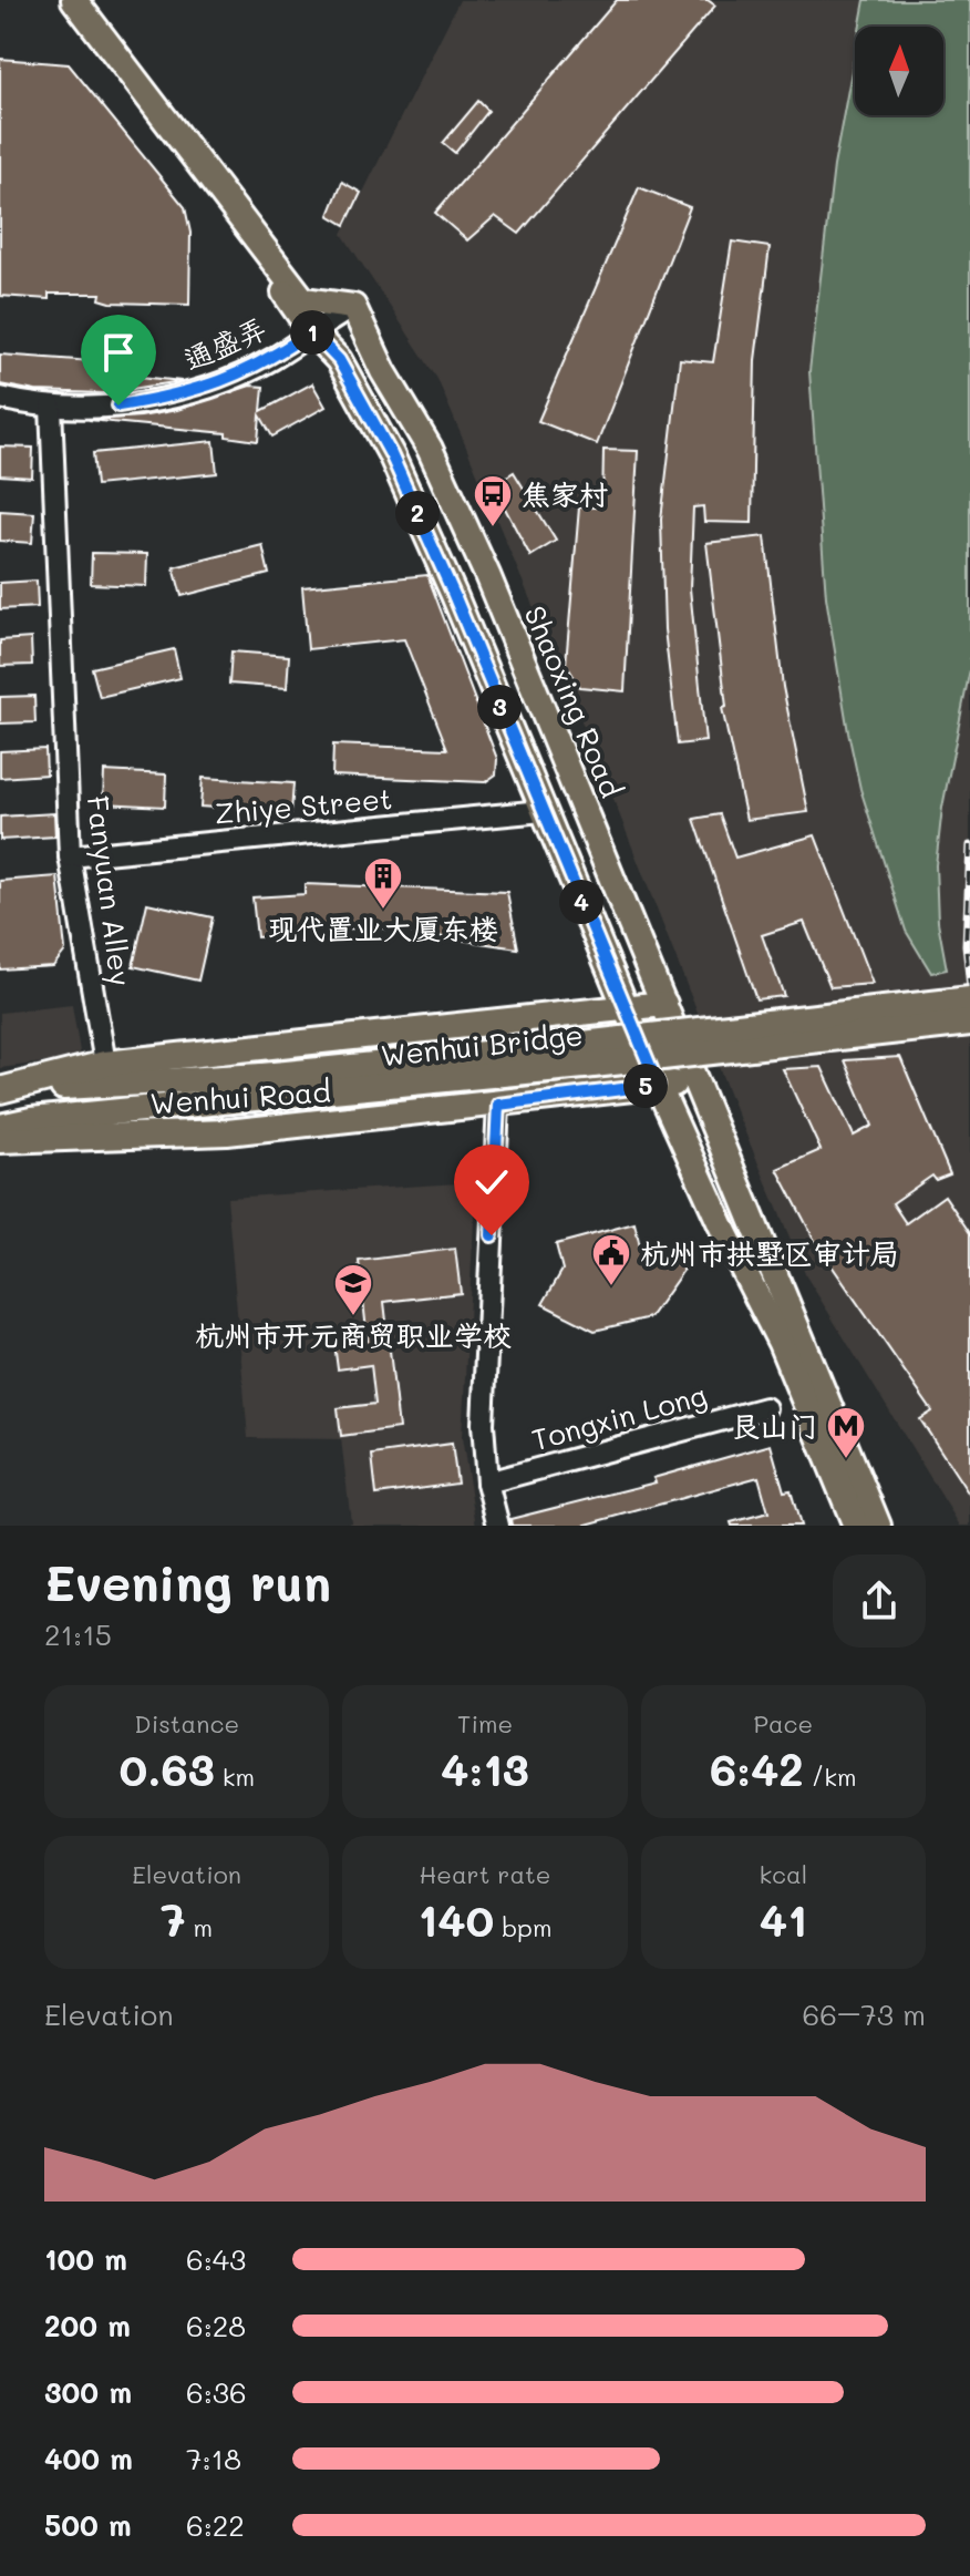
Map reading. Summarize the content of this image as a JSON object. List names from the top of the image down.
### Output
{
  "streets": {
    "main road": ["Shaoxing Road", "Wenhui Bridge", "Wenhui Road"],
    "street": [
      "通盛弄",
      "Zhiye Street",
      "Fanyuan Alley",
      "Tongxin Long"
    ]
  },
  "crossings": [
    ["通盛弄", "Shaoxing Road"],
    ["通盛弄", "Fanyuan Alley"],
    ["Shaoxing Road", "Wenhui Road"],
    ["Zhiye Street", "Fanyuan Alley"],
    ["Fanyuan Alley", "Wenhui Road"],
    ["Wenhui Bridge", "Wenhui Road"]
  ],
  "places": {
    "bus stop": ["焦家村"],
    "building": ["现代置业大厦东楼"],
    "public building": ["杭州市拱墅区审计局"],
    "school or university": ["杭州市开元商贸职业学校"],
    "metro station": ["艮山门"]
  },
  "north": "top",
  "page": {
    "pins": [
      "1",
      "2",
      "3",
      "4",
      "5"
    ],
    "heading": ["Evening run", "21:15"],
    "stats": [
      ["Distance", "0.63 km"],
      ["Time", "4:13"],
      ["Pace", "6:42 /km"],
      ["Elevation", "7 m"],
      ["Heart rate", "140 bpm"],
      ["kcal", "41"]
    ],
    "chart": ["Elevation", "66–73 m"],
    "list": [
      {
        "name": "100 m",
        "note": "6:43"
      },
      {
        "name": "200 m",
        "note": "6:28"
      },
      {
        "name": "300 m",
        "note": "6:36"
      },
      {
        "name": "400 m",
        "note": "7:18"
      },
      {
        "name": "500 m",
        "note": "6:22"
      }
    ]
  }
}
